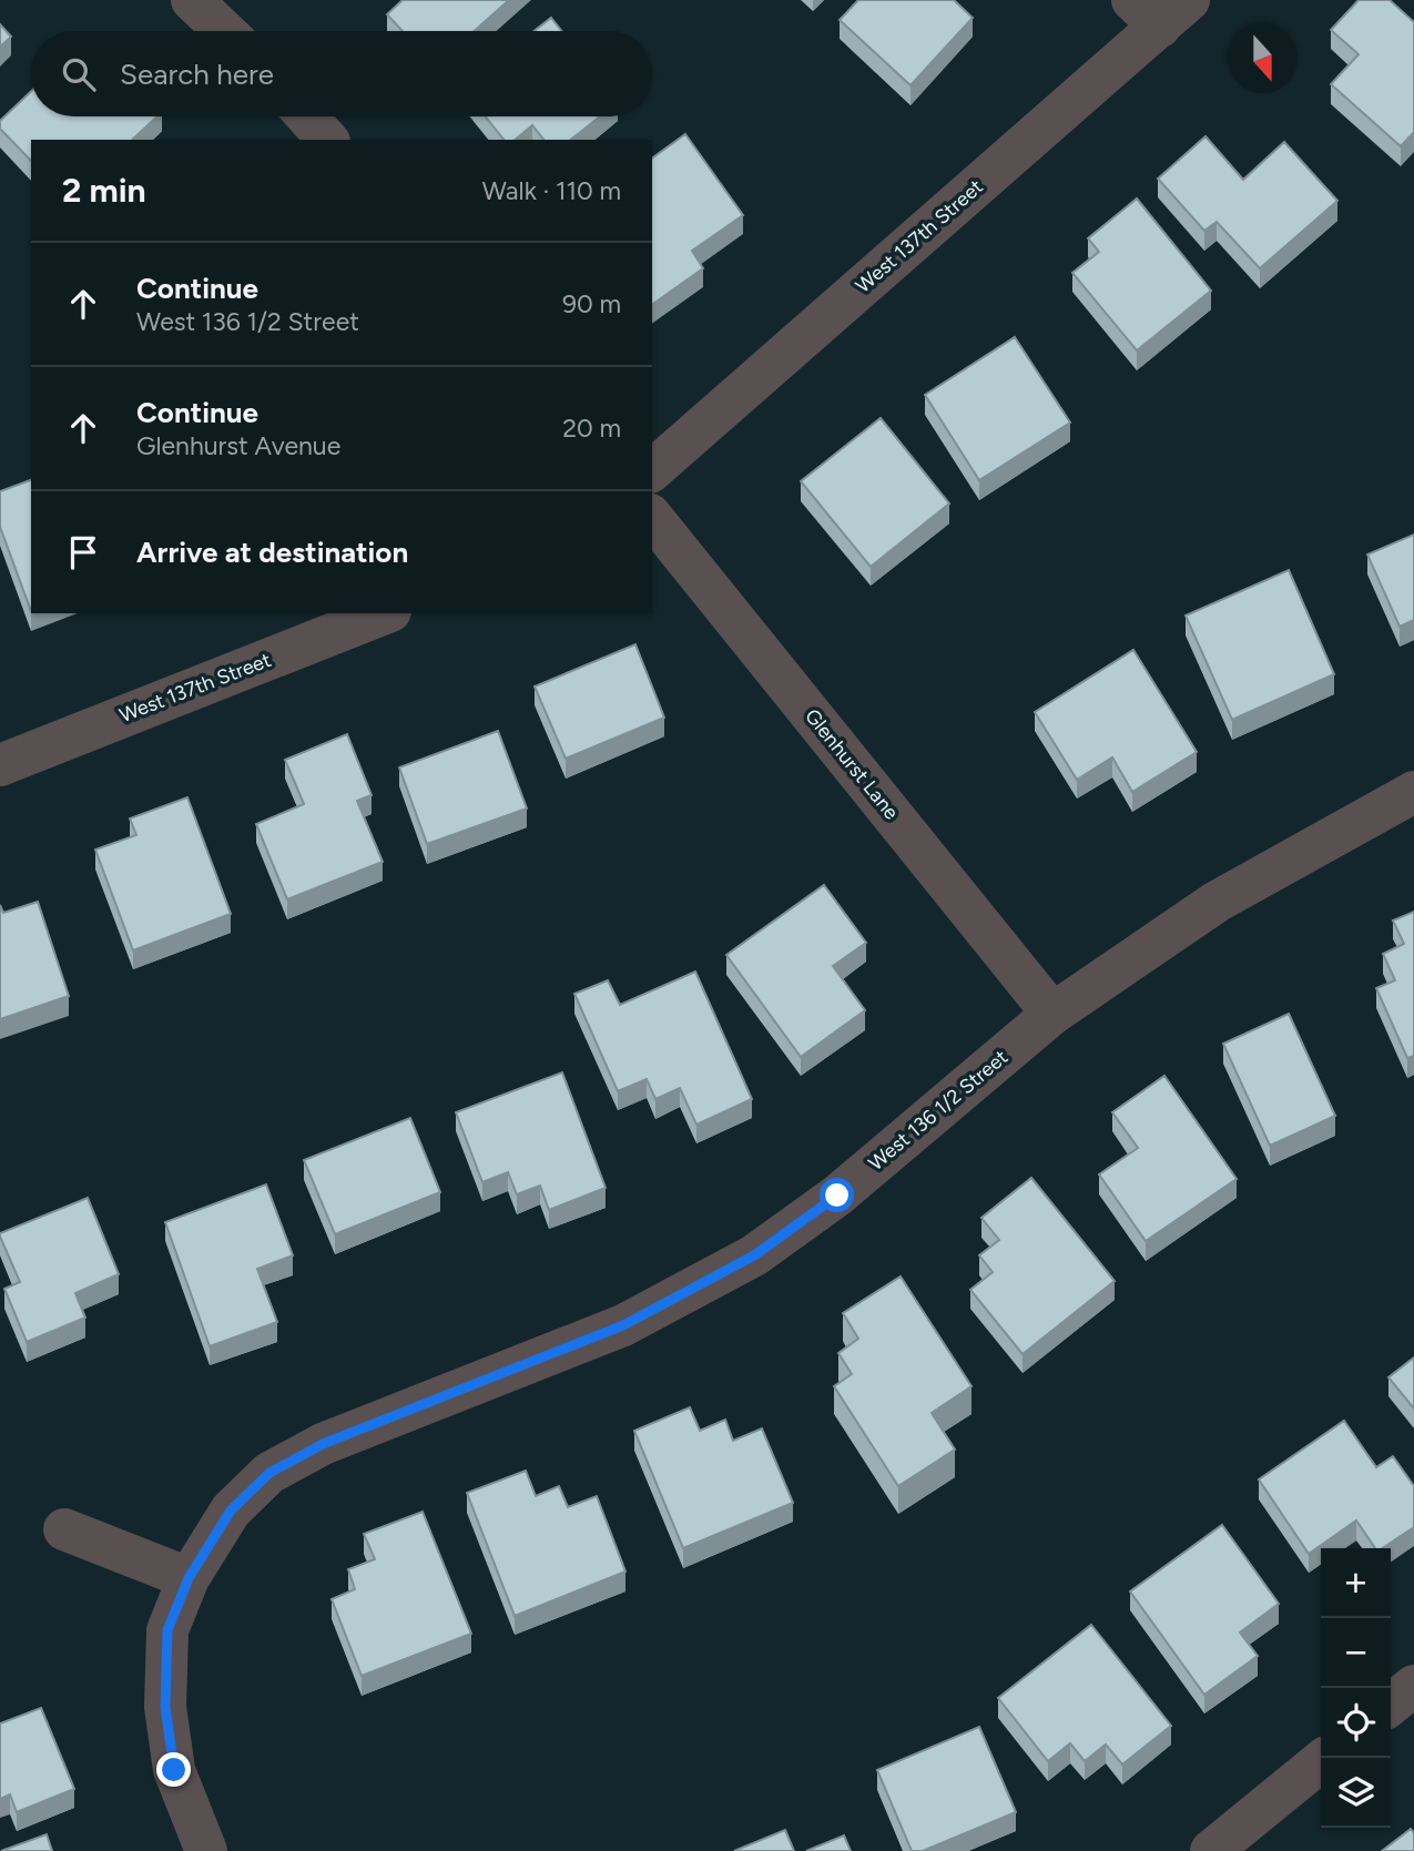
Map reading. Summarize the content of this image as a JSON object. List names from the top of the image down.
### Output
{
  "streets": {
    "street": ["West 137th Street", "Glenhurst Lane", "West 136 1/2 Street"]
  },
  "crossings": [
    ["Glenhurst Lane", "West 136 1/2 Street"]
  ],
  "north": "bottom",
  "page": {
    "search": "Search here",
    "heading": ["2 min", "Walk · 110 m"],
    "list": [
      ["Continue", "West 136 1/2 Street", "90 m"],
      ["Continue", "Glenhurst Avenue", "20 m"],
      "Arrive at destination"
    ],
    "map_buttons": ["+", "−"]
  }
}
